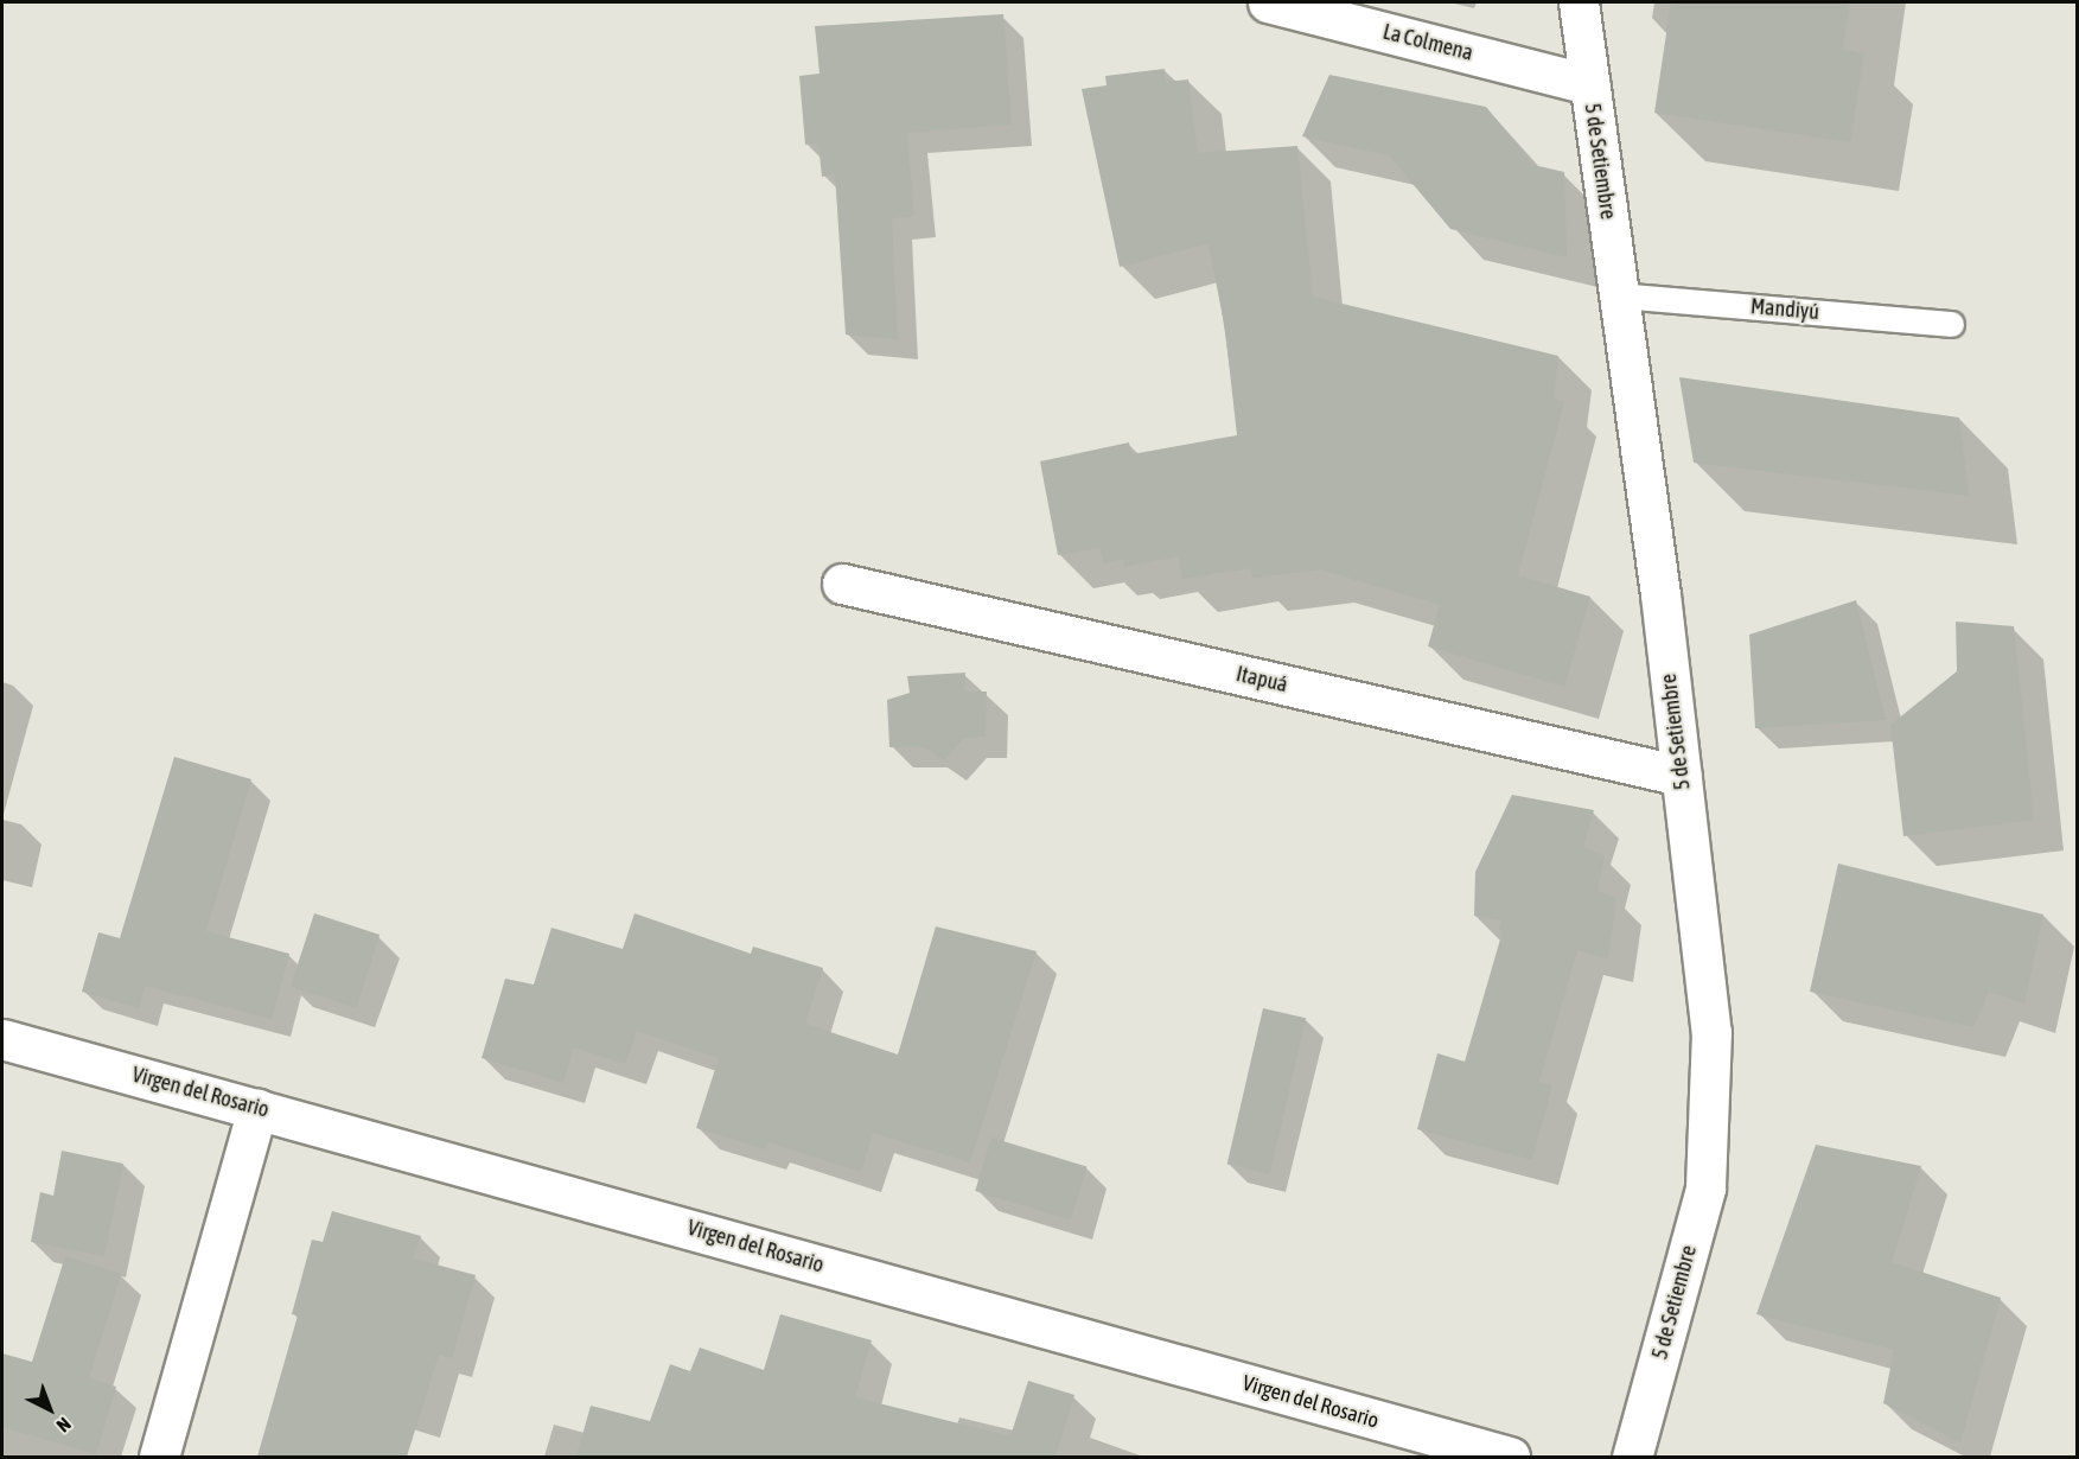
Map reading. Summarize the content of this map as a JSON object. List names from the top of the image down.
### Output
{
  "streets": {
    "street": [
      "La Colmena",
      "5 de Setiembre",
      "Itapuá",
      "Virgen del Rosario"
    ],
    "lane": ["Mandiyú"]
  },
  "crossings": [
    ["La Colmena", "5 de Setiembre"],
    ["5 de Setiembre", "Mandiyú"],
    ["5 de Setiembre", "Itapuá"]
  ],
  "north": "bottom right"
}
